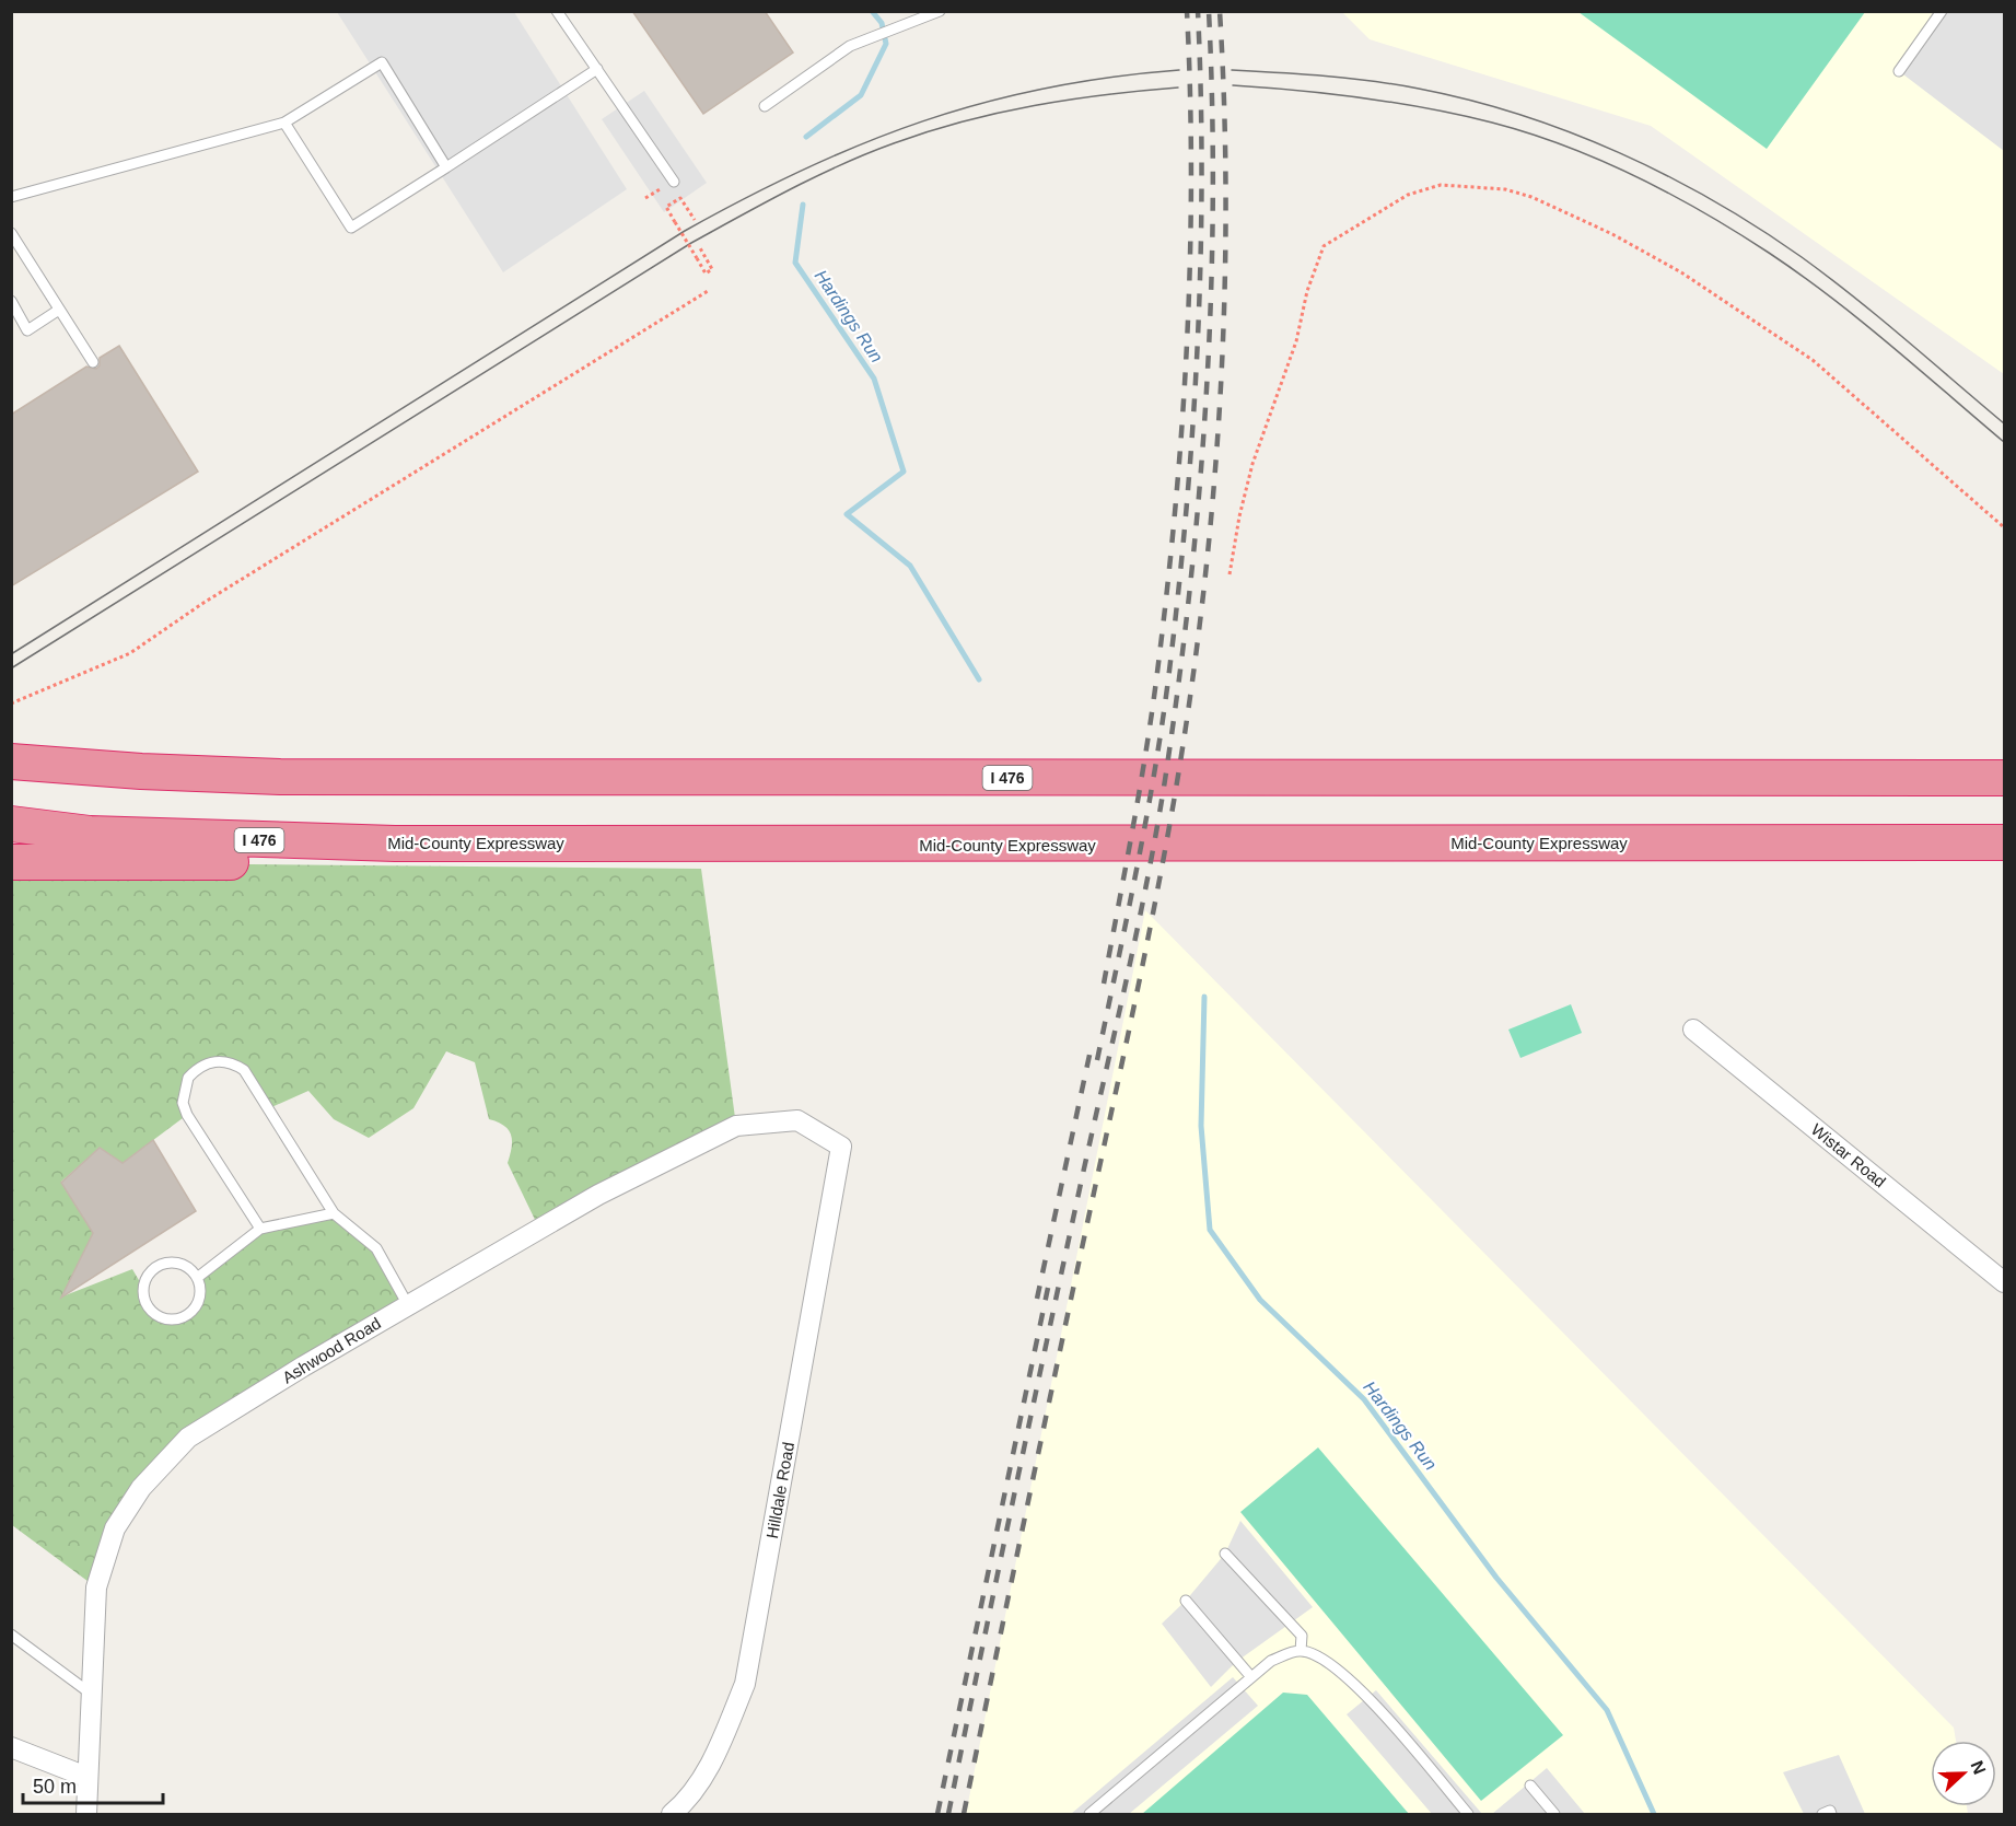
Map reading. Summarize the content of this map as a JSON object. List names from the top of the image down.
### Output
{
  "streets": {
    "highway": ["I 476", "Mid-County Expressway"],
    "street": ["Wistar Road", "Ashwood Road", "Hilldale Road"]
  },
  "crossings": [
    ["Ashwood Road", "Hilldale Road"]
  ],
  "water": ["Hardings Run"],
  "scale_bar": "50 m",
  "north": "right"
}
